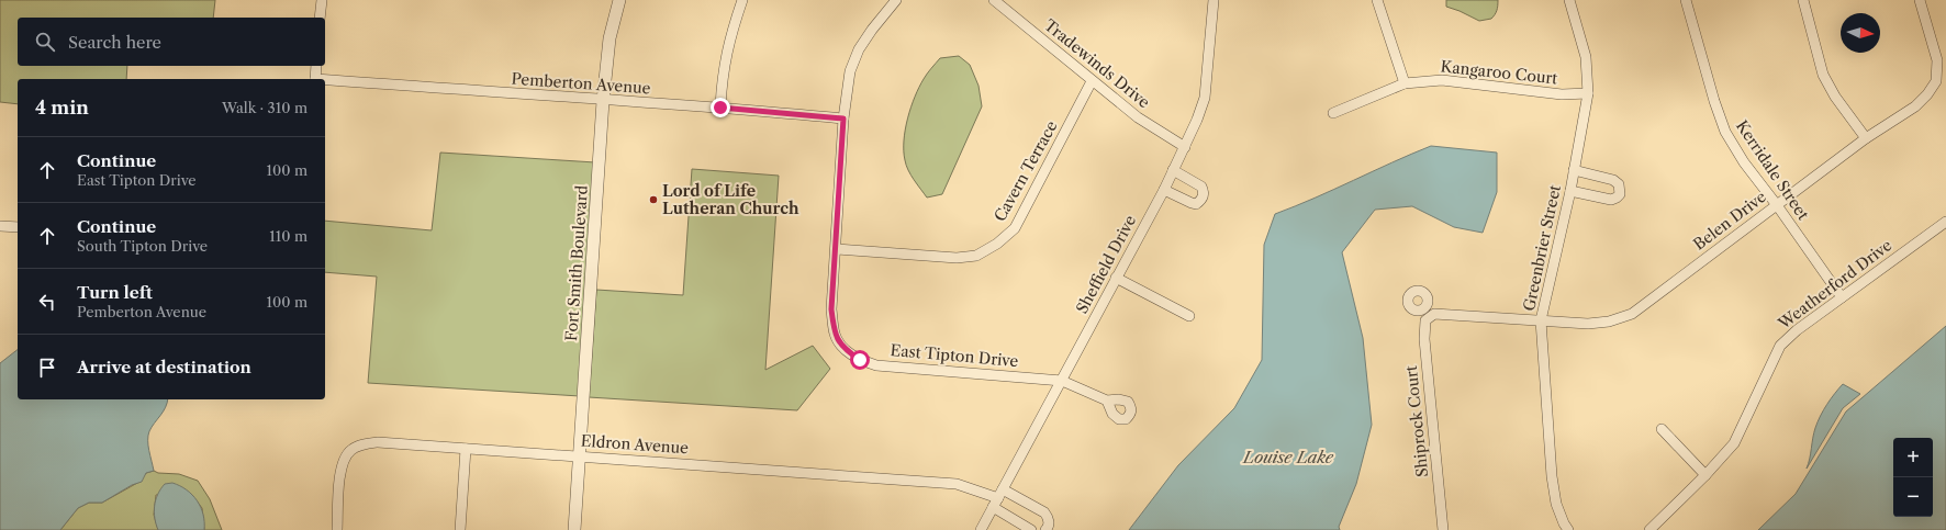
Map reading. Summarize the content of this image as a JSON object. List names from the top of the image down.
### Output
{
  "streets": {
    "street": [
      "Tradewinds Drive",
      "Kangaroo Court",
      "Pemberton Avenue",
      "Kerridale Street",
      "Cavern Terrace",
      "Belen Drive",
      "Greenbrier Street",
      "Fort Smith Boulevard",
      "Sheffield Drive",
      "Weatherford Drive",
      "East Tipton Drive",
      "Shiprock Court",
      "Eldron Avenue"
    ]
  },
  "crossings": [
    ["Tradewinds Drive", "Cavern Terrace"],
    ["Tradewinds Drive", "Sheffield Drive"],
    ["Kangaroo Court", "Greenbrier Street"],
    ["Pemberton Avenue", "Fort Smith Boulevard"],
    ["Pemberton Avenue", "East Tipton Drive"],
    ["Kerridale Street", "Belen Drive"],
    ["Kerridale Street", "Weatherford Drive"],
    ["Cavern Terrace", "East Tipton Drive"],
    ["Belen Drive", "Greenbrier Street"],
    ["Belen Drive", "Shiprock Court"],
    ["Fort Smith Boulevard", "Eldron Avenue"],
    ["Sheffield Drive", "East Tipton Drive"],
    ["Sheffield Drive", "Eldron Avenue"]
  ],
  "water": ["Louise Lake"],
  "places": ["Lord of Life Lutheran Church"],
  "north": "right",
  "page": {
    "search": "Search here",
    "heading": ["4 min", "Walk · 310 m"],
    "list": [
      ["Continue", "East Tipton Drive", "100 m"],
      ["Continue", "South Tipton Drive", "110 m"],
      ["Turn left", "Pemberton Avenue", "100 m"],
      "Arrive at destination"
    ],
    "map_buttons": ["+", "−"]
  }
}
